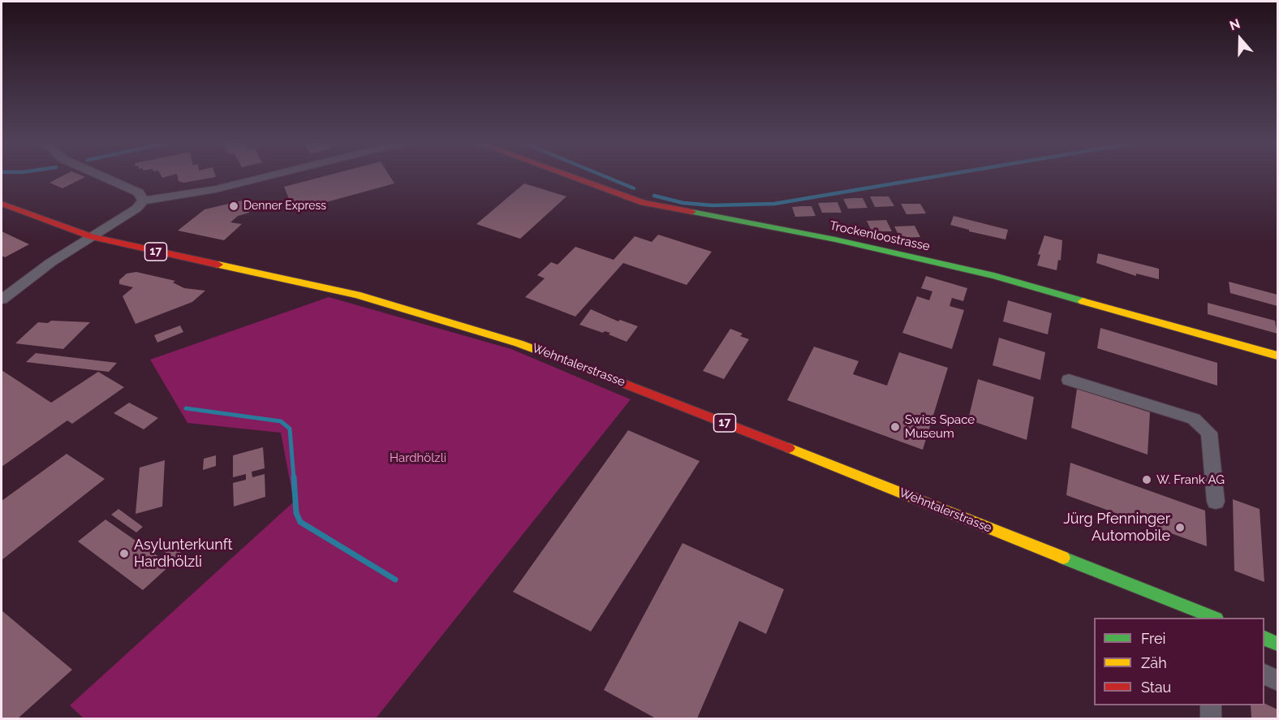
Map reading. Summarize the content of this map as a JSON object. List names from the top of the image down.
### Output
{
  "streets": {
    "main road": ["Trockenloostrasse", "17", "Wehntalerstrasse"]
  },
  "crossings": [
    ["17", "Wehntalerstrasse"]
  ],
  "parks": ["Hardhölzli"],
  "places": [
    "Denner Express",
    "Swiss Space Museum",
    "W. Frank AG",
    "Jürg Pfenninger Automobile",
    "Asylunterkunft Hardhölzli"
  ],
  "legend": ["Frei", "Zäh", "Stau"],
  "north": "top"
}
